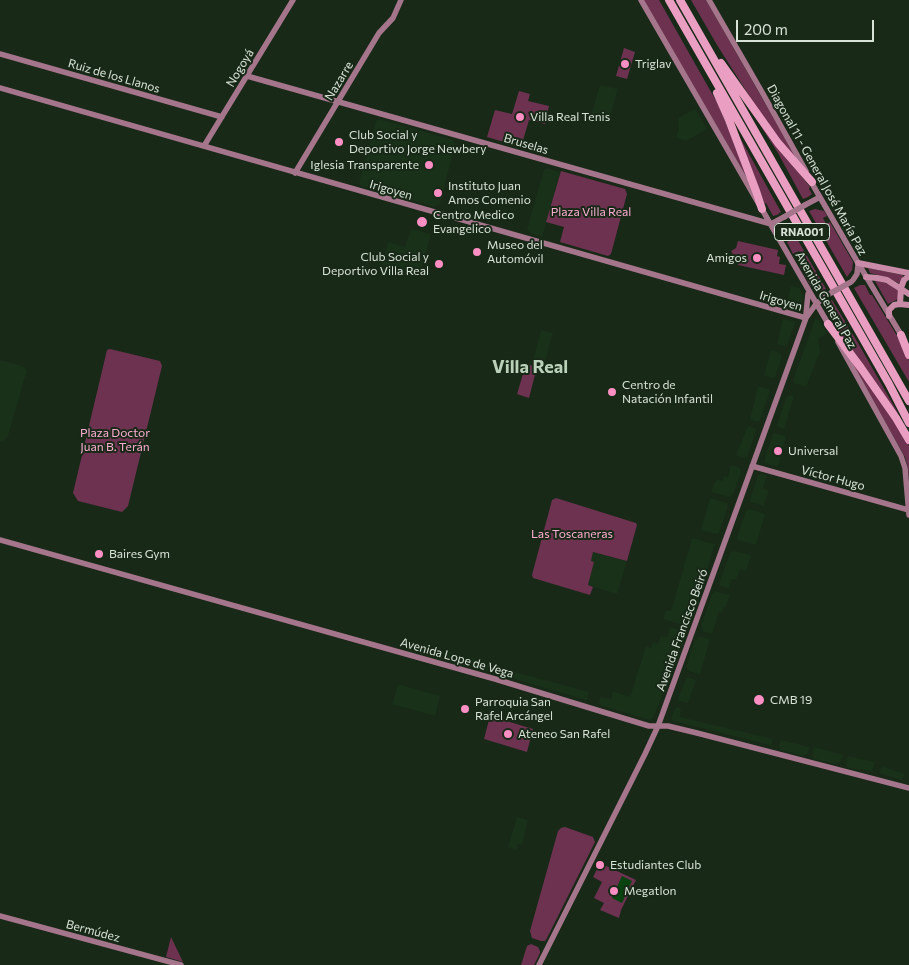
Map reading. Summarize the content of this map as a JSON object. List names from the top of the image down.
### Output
{
  "streets": {
    "highway": ["RNA001", "Avenida General Paz"],
    "street": [
      "Nogoyá",
      "Ruiz de los Llanos",
      "Nazarre",
      "Bruselas",
      "Diagonal 11 - General José María Paz",
      "Irigoyen",
      "Víctor Hugo",
      "Avenida Francisco Beiró",
      "Avenida Lope de Vega",
      "Bermúdez"
    ]
  },
  "crossings": [
    ["Nogoyá", "Ruiz de los Llanos"],
    ["Nogoyá", "Bruselas"],
    ["Nogoyá", "Irigoyen"],
    ["Nazarre", "Bruselas"],
    ["Nazarre", "Irigoyen"],
    ["Bruselas", "Avenida General Paz"],
    ["Diagonal 11 - General José María Paz", "Avenida Francisco Beiró"],
    ["Irigoyen", "Avenida Francisco Beiró"],
    ["Avenida General Paz", "Víctor Hugo"],
    ["Avenida General Paz", "Avenida Francisco Beiró"],
    ["Víctor Hugo", "Avenida Francisco Beiró"],
    ["Avenida Francisco Beiró", "Avenida Lope de Vega"]
  ],
  "districts": ["Villa Real"],
  "parks": ["Plaza Villa Real", "Plaza Doctor Juan B. Terán", "Las Toscaneras"],
  "places": [
    "Triglav",
    "Villa Real Tenis",
    "Club Social y Deportivo Jorge Newbery",
    "Iglesia Transparente",
    "Instituto Juan Amos Comenio",
    "Centro Medico Evangelico",
    "Museo del Automóvil",
    "Amigos",
    "Club Social y Deportivo Villa Real",
    "Centro de Natación Infantil",
    "Universal",
    "Baires Gym",
    "CMB 19",
    "Parroquia San Rafel Arcángel",
    "Ateneo San Rafel",
    "Estudiantes Club",
    "Megatlon"
  ],
  "scale_bar": "200 m"
}
